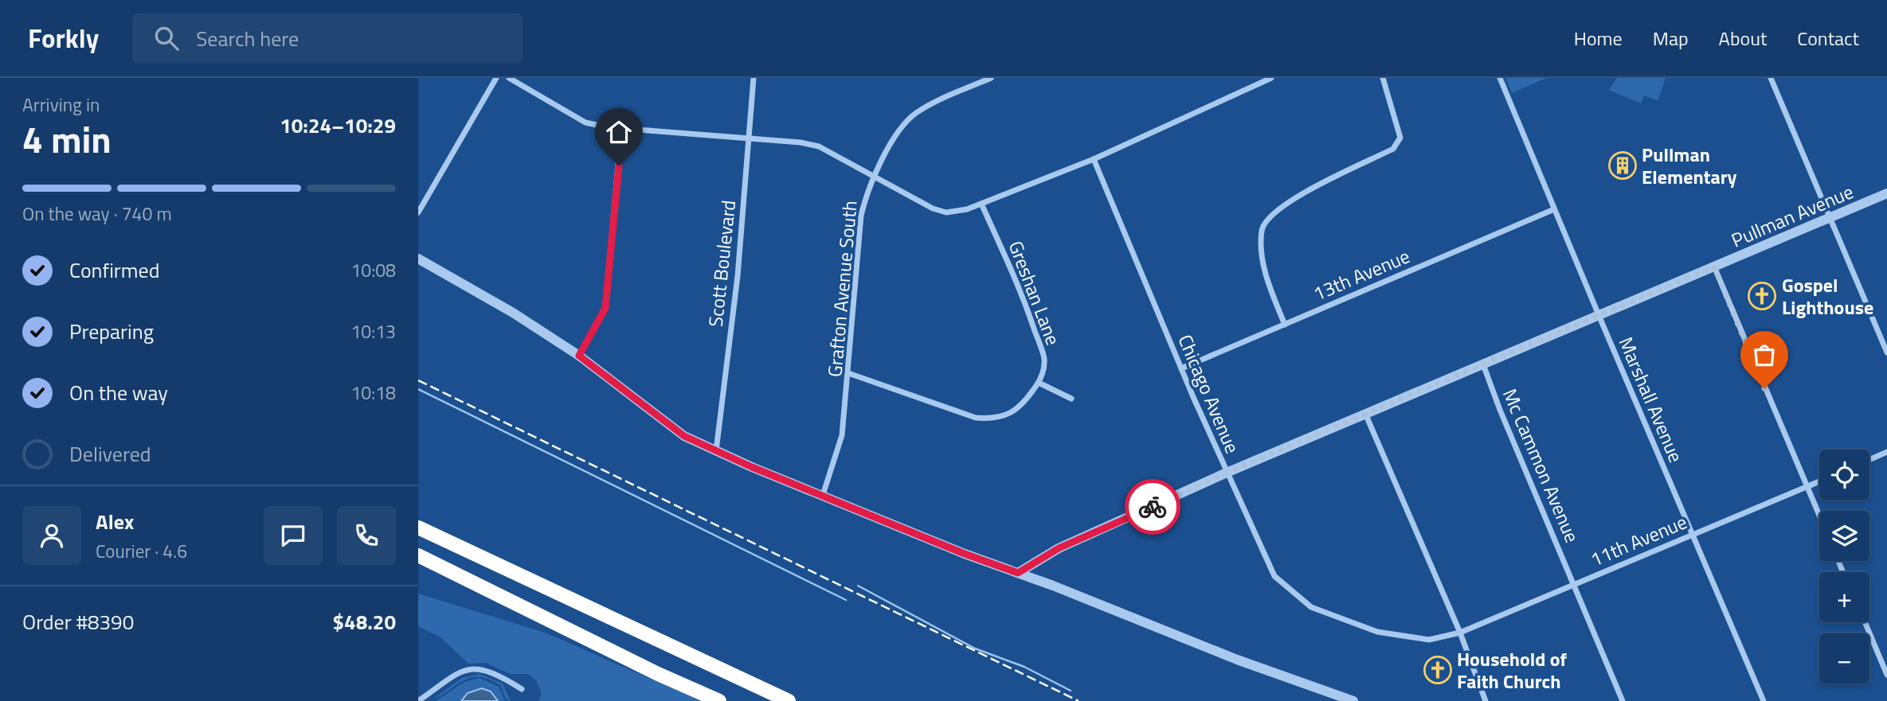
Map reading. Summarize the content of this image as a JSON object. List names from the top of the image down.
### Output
{
  "streets": {
    "street": [
      "Pullman Avenue",
      "Scott Boulevard",
      "13th Avenue",
      "Grafton Avenue South",
      "Greshan Lane",
      "Chicago Avenue",
      "Marshall Avenue",
      "Mc Cammon Avenue",
      "11th Avenue"
    ]
  },
  "crossings": [
    ["Pullman Avenue", "Chicago Avenue"],
    ["Pullman Avenue", "Marshall Avenue"],
    ["Pullman Avenue", "Mc Cammon Avenue"],
    ["13th Avenue", "Chicago Avenue"],
    ["13th Avenue", "Marshall Avenue"],
    ["Grafton Avenue South", "Greshan Lane"],
    ["Chicago Avenue", "11th Avenue"],
    ["Marshall Avenue", "11th Avenue"],
    ["Mc Cammon Avenue", "11th Avenue"]
  ],
  "places": {
    "building": ["Pullman Elementary"],
    "church": ["Gospel Lighthouse", "Household of Faith Church"]
  },
  "page": {
    "header": "Forkly",
    "search": "Search here",
    "nav": [
      "Home",
      "Map",
      "About",
      "Contact"
    ],
    "heading": ["4 min", "Arriving in", "10:24–10:29"],
    "panel": [
      "Alex",
      "Courier · 4.6",
      "Order #8390",
      "$48.20"
    ],
    "bar": "On the way · 740 m",
    "list": [
      ["Confirmed", "10:08"],
      ["Preparing", "10:13"],
      ["On the way", "10:18"],
      "Delivered"
    ],
    "map_buttons": ["+", "−"]
  }
}
